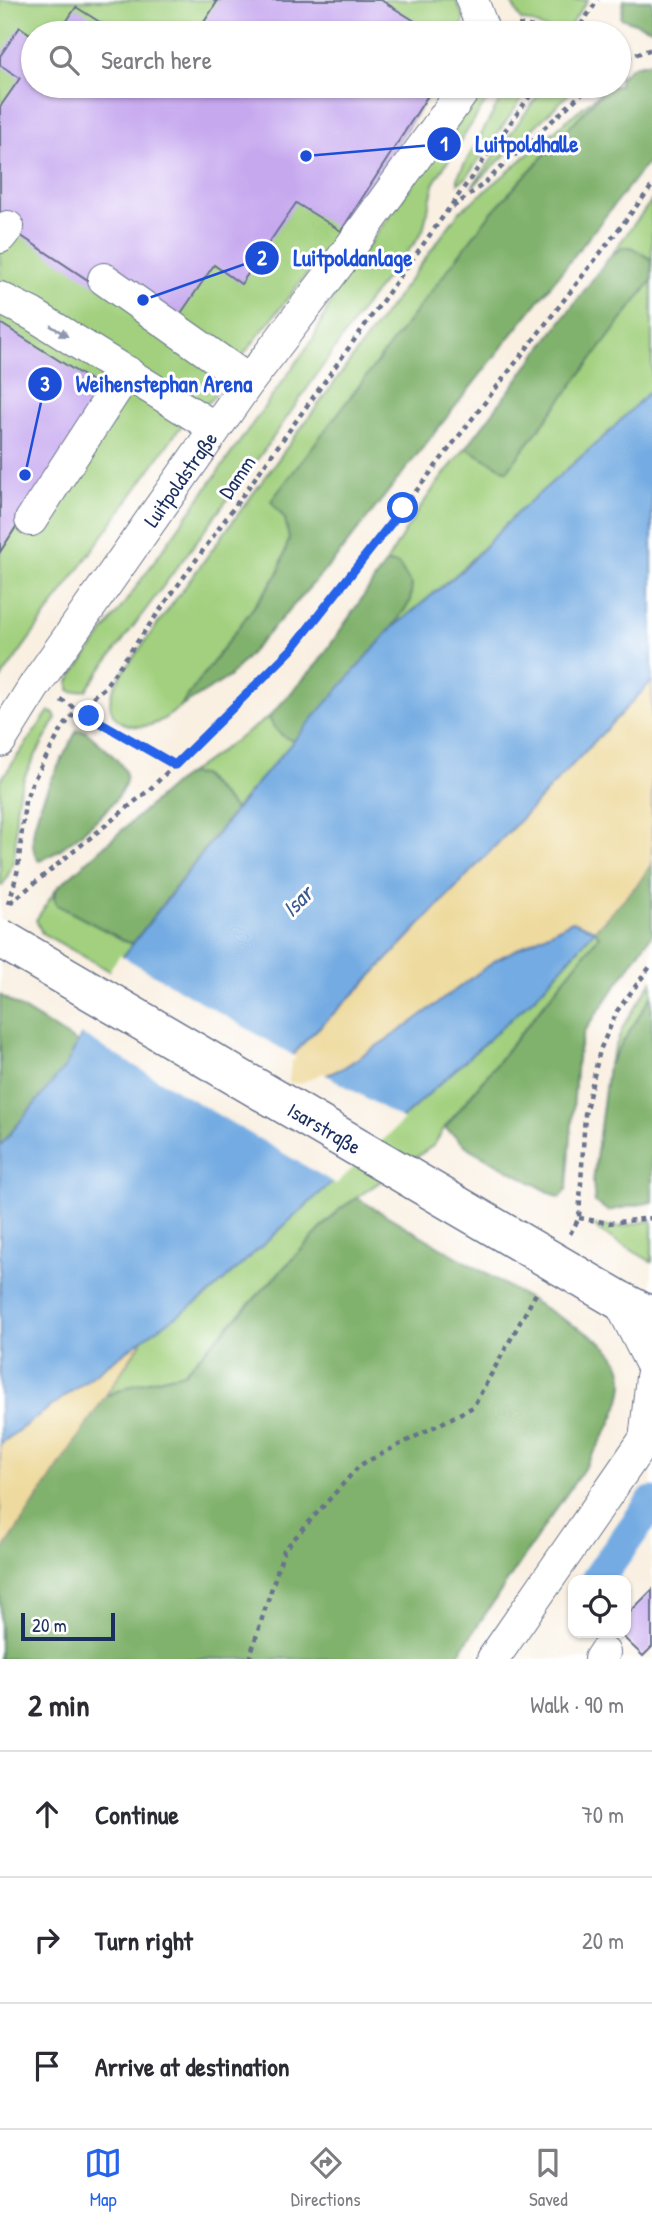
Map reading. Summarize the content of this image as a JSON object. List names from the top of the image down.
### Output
{
  "streets": {
    "main road": ["Isarstraße"],
    "street": ["Luitpoldstraße"],
    "path": ["Damm"]
  },
  "crossings": [
    ["Damm", "Isarstraße"]
  ],
  "water": ["Isar"],
  "places": ["Luitpoldhalle", "Luitpoldanlage", "Weihenstephan Arena"],
  "scale_bar": "20 m",
  "page": {
    "search": "Search here",
    "scale": "20 m",
    "heading": ["2 min", "Walk · 90 m"],
    "list": [
      ["Continue", "70 m"],
      ["Turn right", "20 m"],
      "Arrive at destination"
    ],
    "nav": ["Map", "Directions", "Saved"]
  }
}
